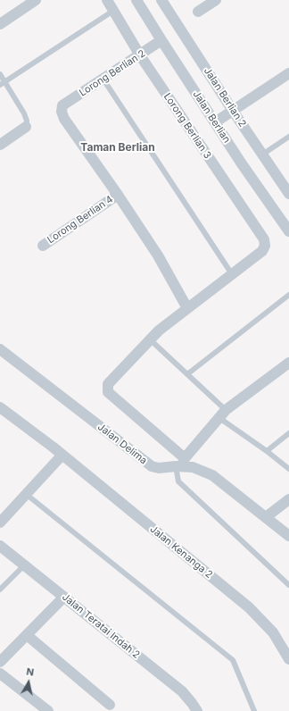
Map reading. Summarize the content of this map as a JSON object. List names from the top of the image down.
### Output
{
  "streets": {
    "street": [
      "Lorong Berlian 2",
      "Jalan Berlian 2",
      "Jalan Berlian",
      "Lorong Berlian 3",
      "Lorong Berlian 4",
      "Jalan Delima",
      "Jalan Kenanga 2",
      "Jalan Teratai Indah 2"
    ]
  },
  "crossings": [
    ["Lorong Berlian 2", "Jalan Berlian"],
    ["Lorong Berlian 2", "Lorong Berlian 3"],
    ["Lorong Berlian 2", "Lorong Berlian 4"]
  ],
  "districts": ["Taman Berlian"],
  "north": "top"
}
